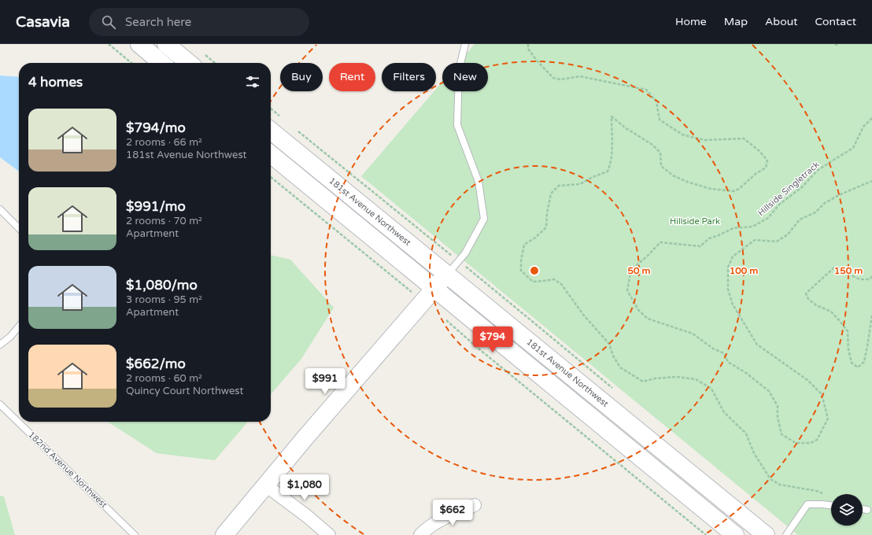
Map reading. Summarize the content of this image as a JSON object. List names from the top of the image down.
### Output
{
  "streets": {
    "main road": ["181st Avenue Northwest"],
    "lane": ["182nd Avenue Northwest"],
    "path": ["Hillside Singletrack"]
  },
  "parks": ["Hillside Park"],
  "page": {
    "header": "Casavia",
    "search": "Search here",
    "nav": [
      "Home",
      "Map",
      "About",
      "Contact"
    ],
    "chip": [
      "Buy",
      "Rent",
      "Filters",
      "New"
    ],
    "heading": "4 homes",
    "list": [
      {
        "name": "$794/mo",
        "note": "2 rooms · 66 m² · 181st Avenue Northwest"
      },
      {
        "name": "$991/mo",
        "note": "2 rooms · 70 m² · Apartment"
      },
      {
        "name": "$1,080/mo",
        "note": "3 rooms · 95 m² · Apartment"
      },
      {
        "name": "$662/mo",
        "note": "2 rooms · 60 m² · Quincy Court Northwest"
      }
    ],
    "price": [
      "$794",
      "$991",
      "$1,080",
      "$662"
    ]
  },
  "rings": ["50 m", "100 m", "150 m"]
}
